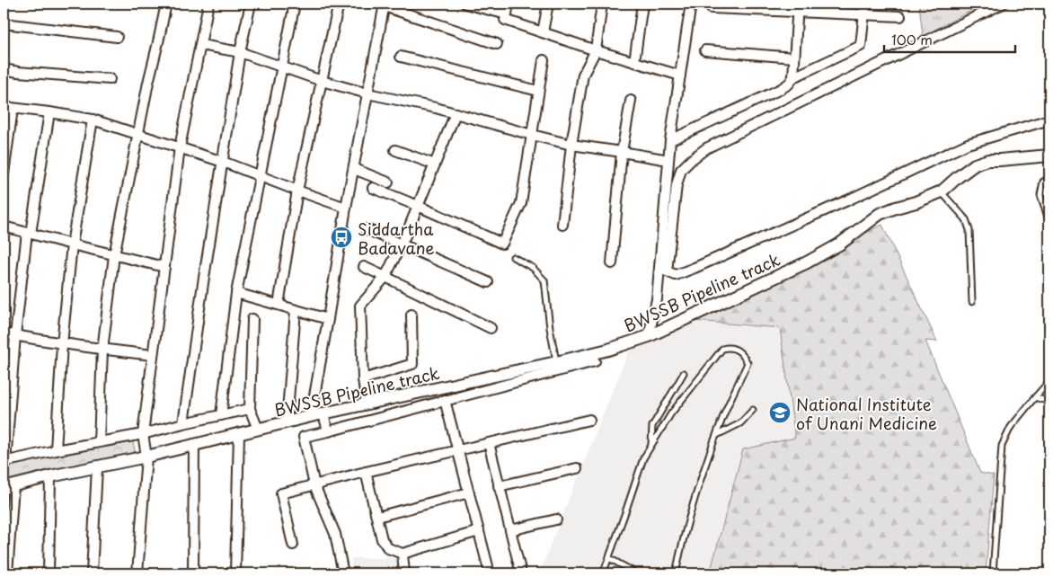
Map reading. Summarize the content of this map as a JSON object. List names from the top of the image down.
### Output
{
  "streets": {
    "street": ["BWSSB Pipeline track"]
  },
  "places": {
    "bus stop": ["Siddartha Badavane"],
    "school or university": ["National Institute of Unani Medicine"]
  },
  "scale_bar": "100 m"
}
